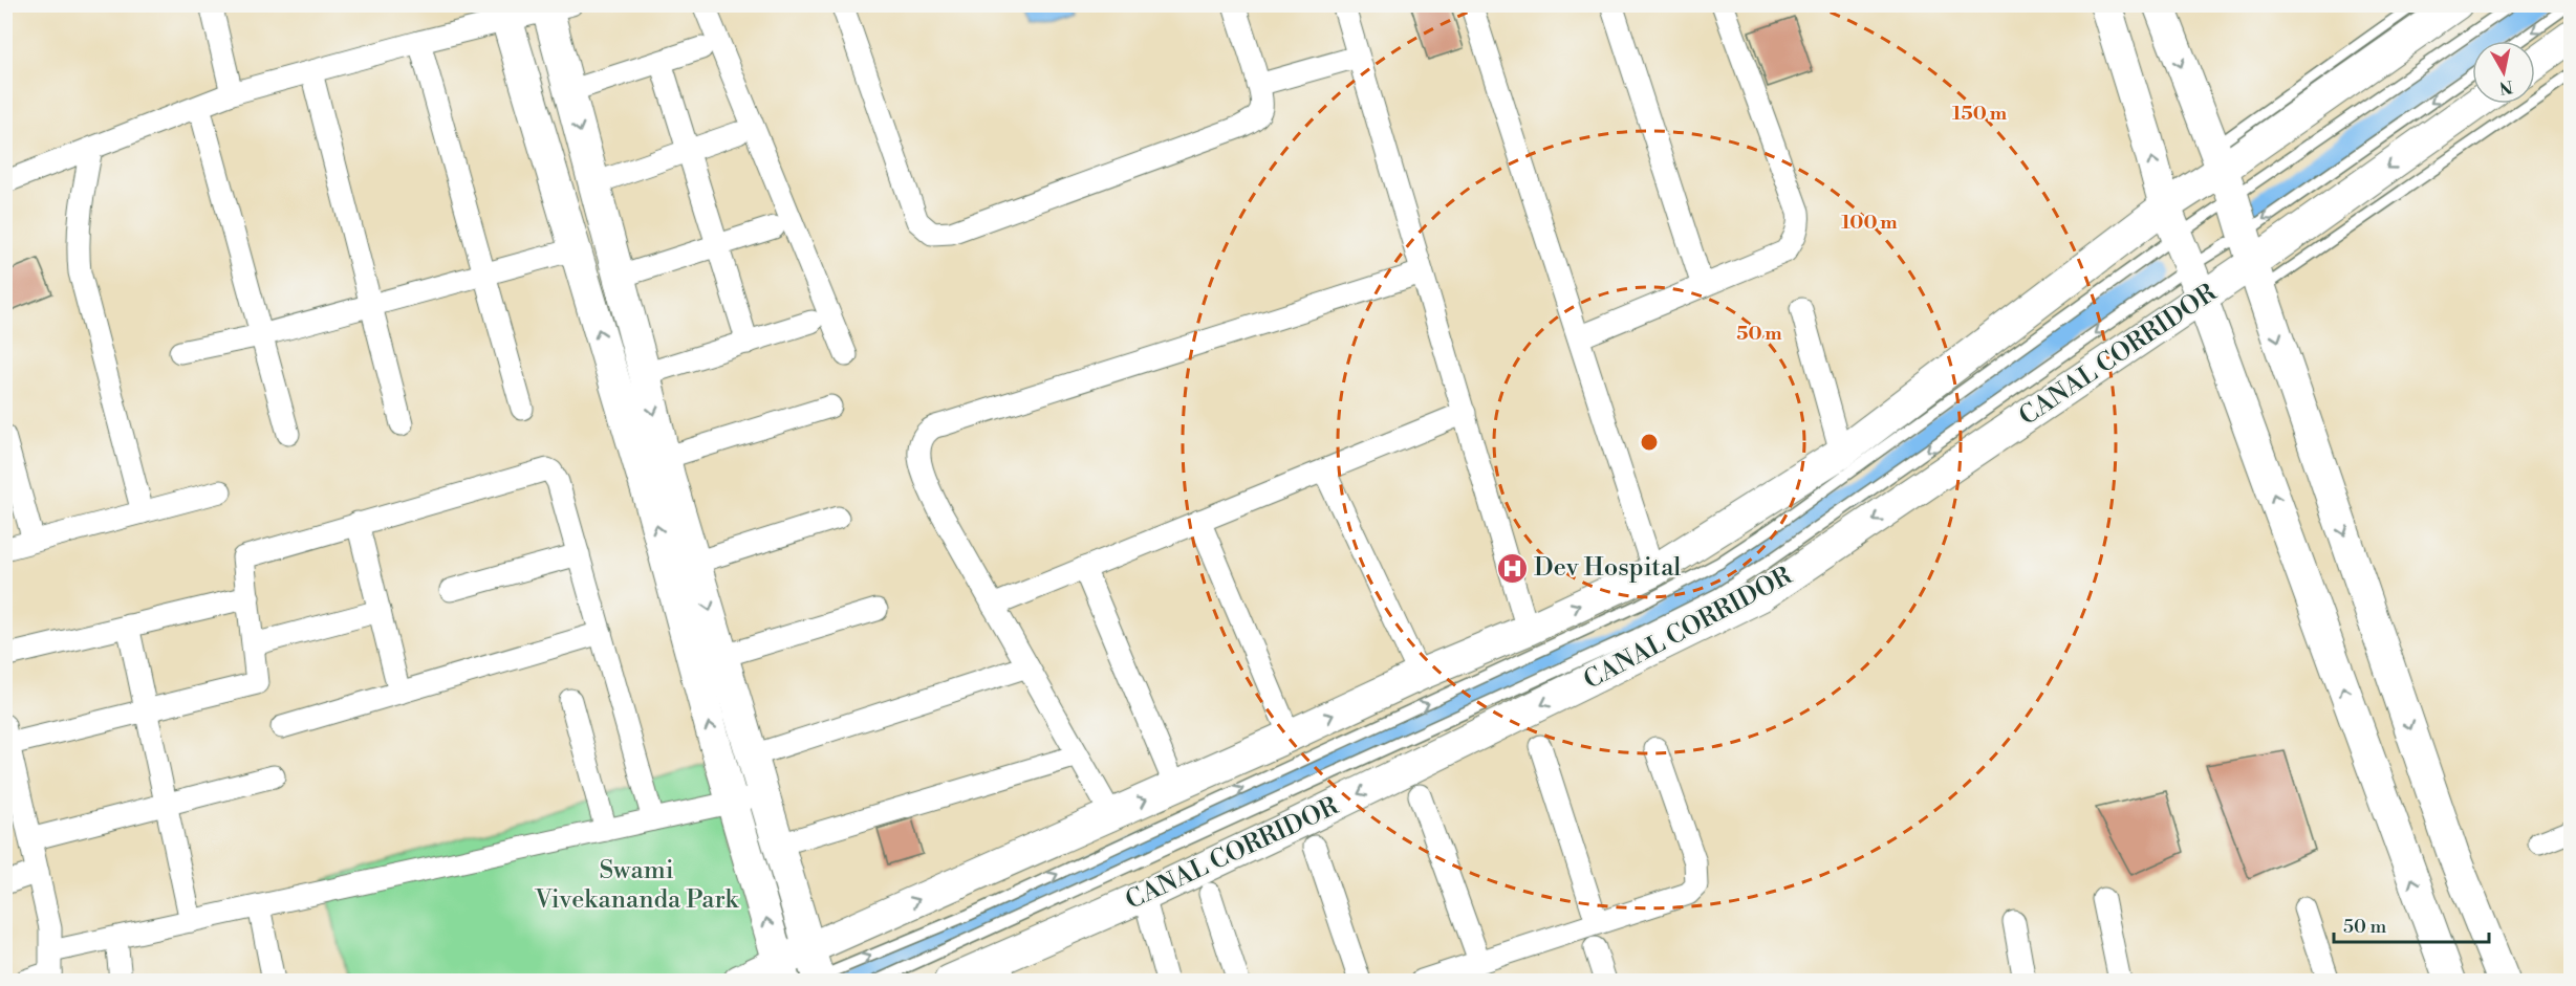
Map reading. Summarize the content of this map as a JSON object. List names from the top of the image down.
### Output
{
  "streets": {
    "street": ["CANAL CORRIDOR"]
  },
  "parks": ["Swami Vivekananda Park"],
  "places": {
    "hospital": ["Dev Hospital"]
  },
  "scale_bar": "50 m",
  "north": "bottom",
  "rings": ["150 m", "100 m", "50 m"]
}
